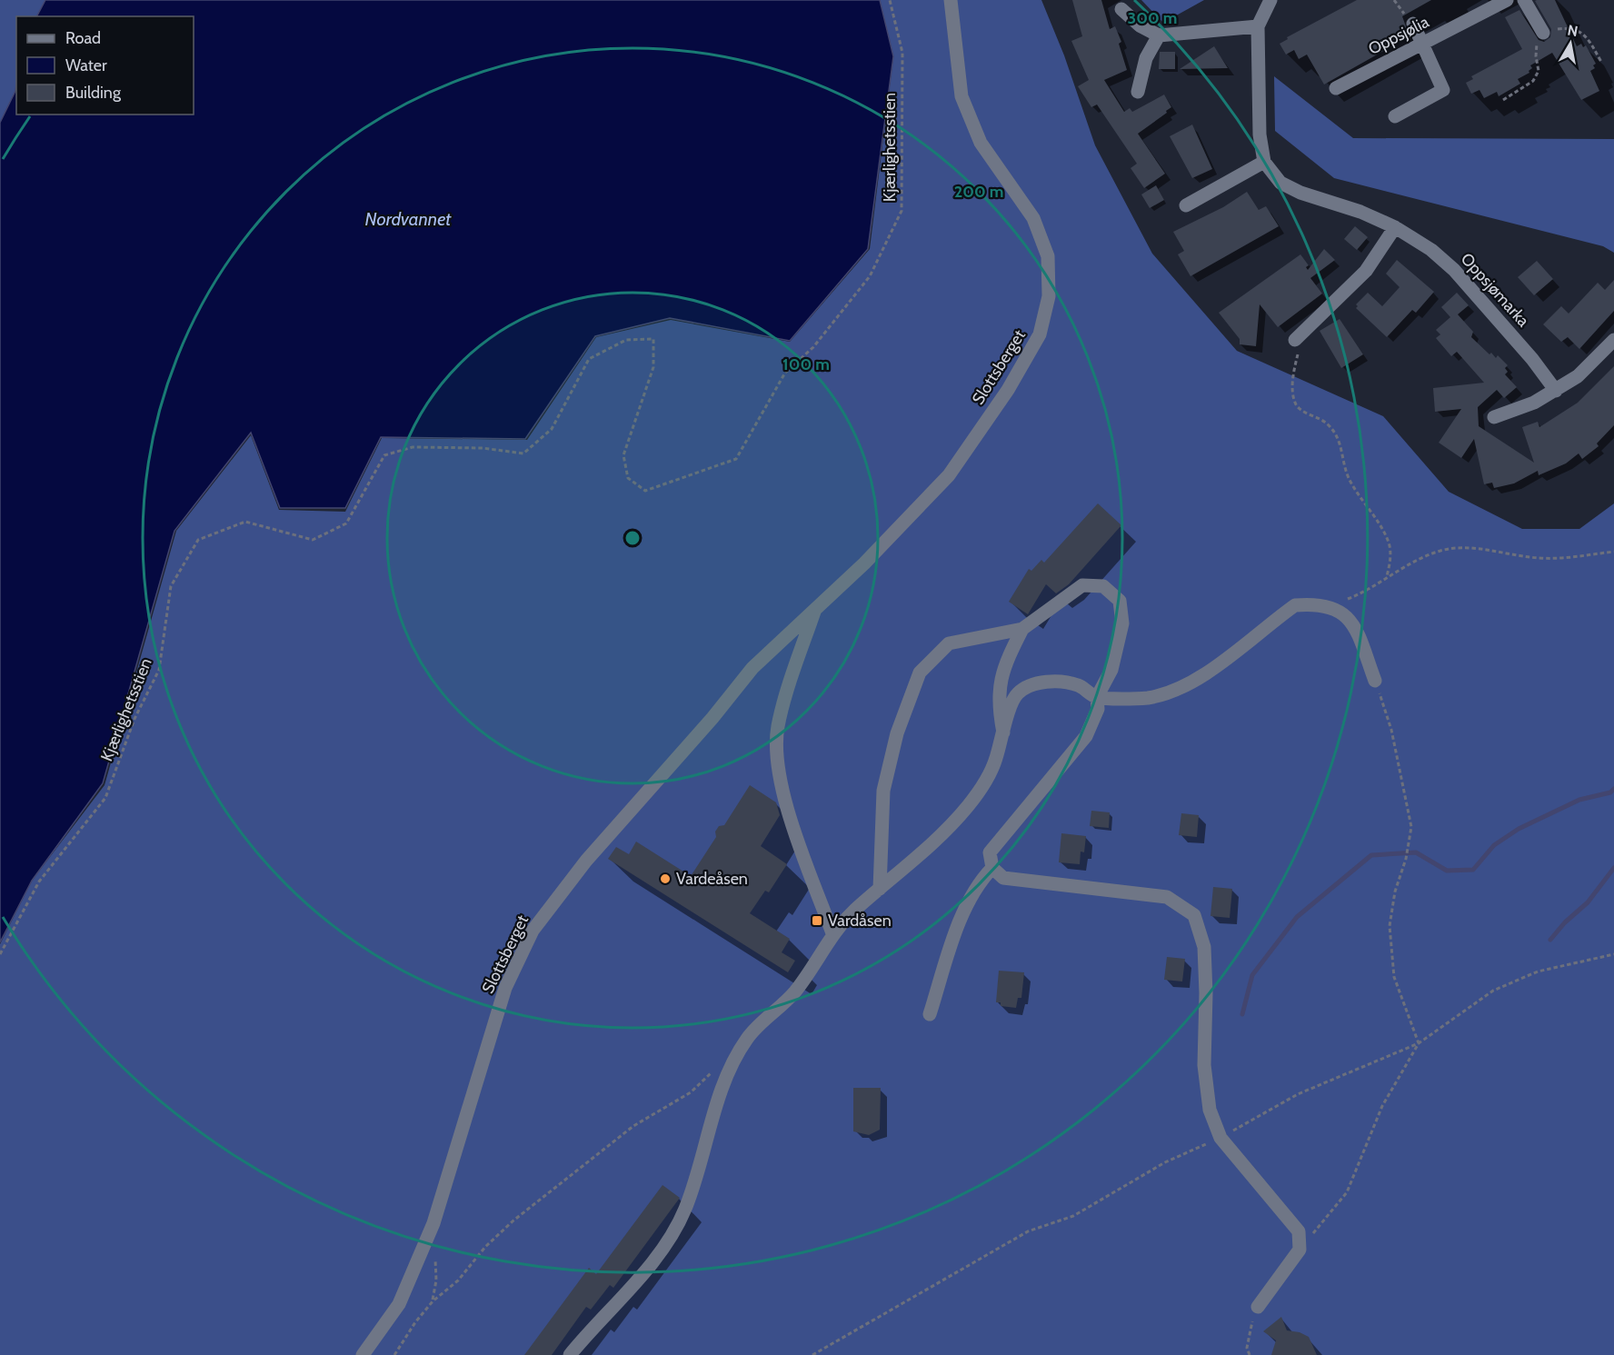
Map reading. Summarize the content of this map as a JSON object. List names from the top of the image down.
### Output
{
  "streets": {
    "street": ["Oppsjølia", "Oppsjømarka", "Slottsberget"],
    "path": ["Kjærlighetsstien"]
  },
  "water": ["Nordvannet"],
  "places": {
    "other": ["Vardeåsen"],
    "transit": ["Vardåsen"]
  },
  "legend": ["Road", "Water", "Building"],
  "north": "top",
  "rings": ["300 m", "200 m", "100 m"]
}
